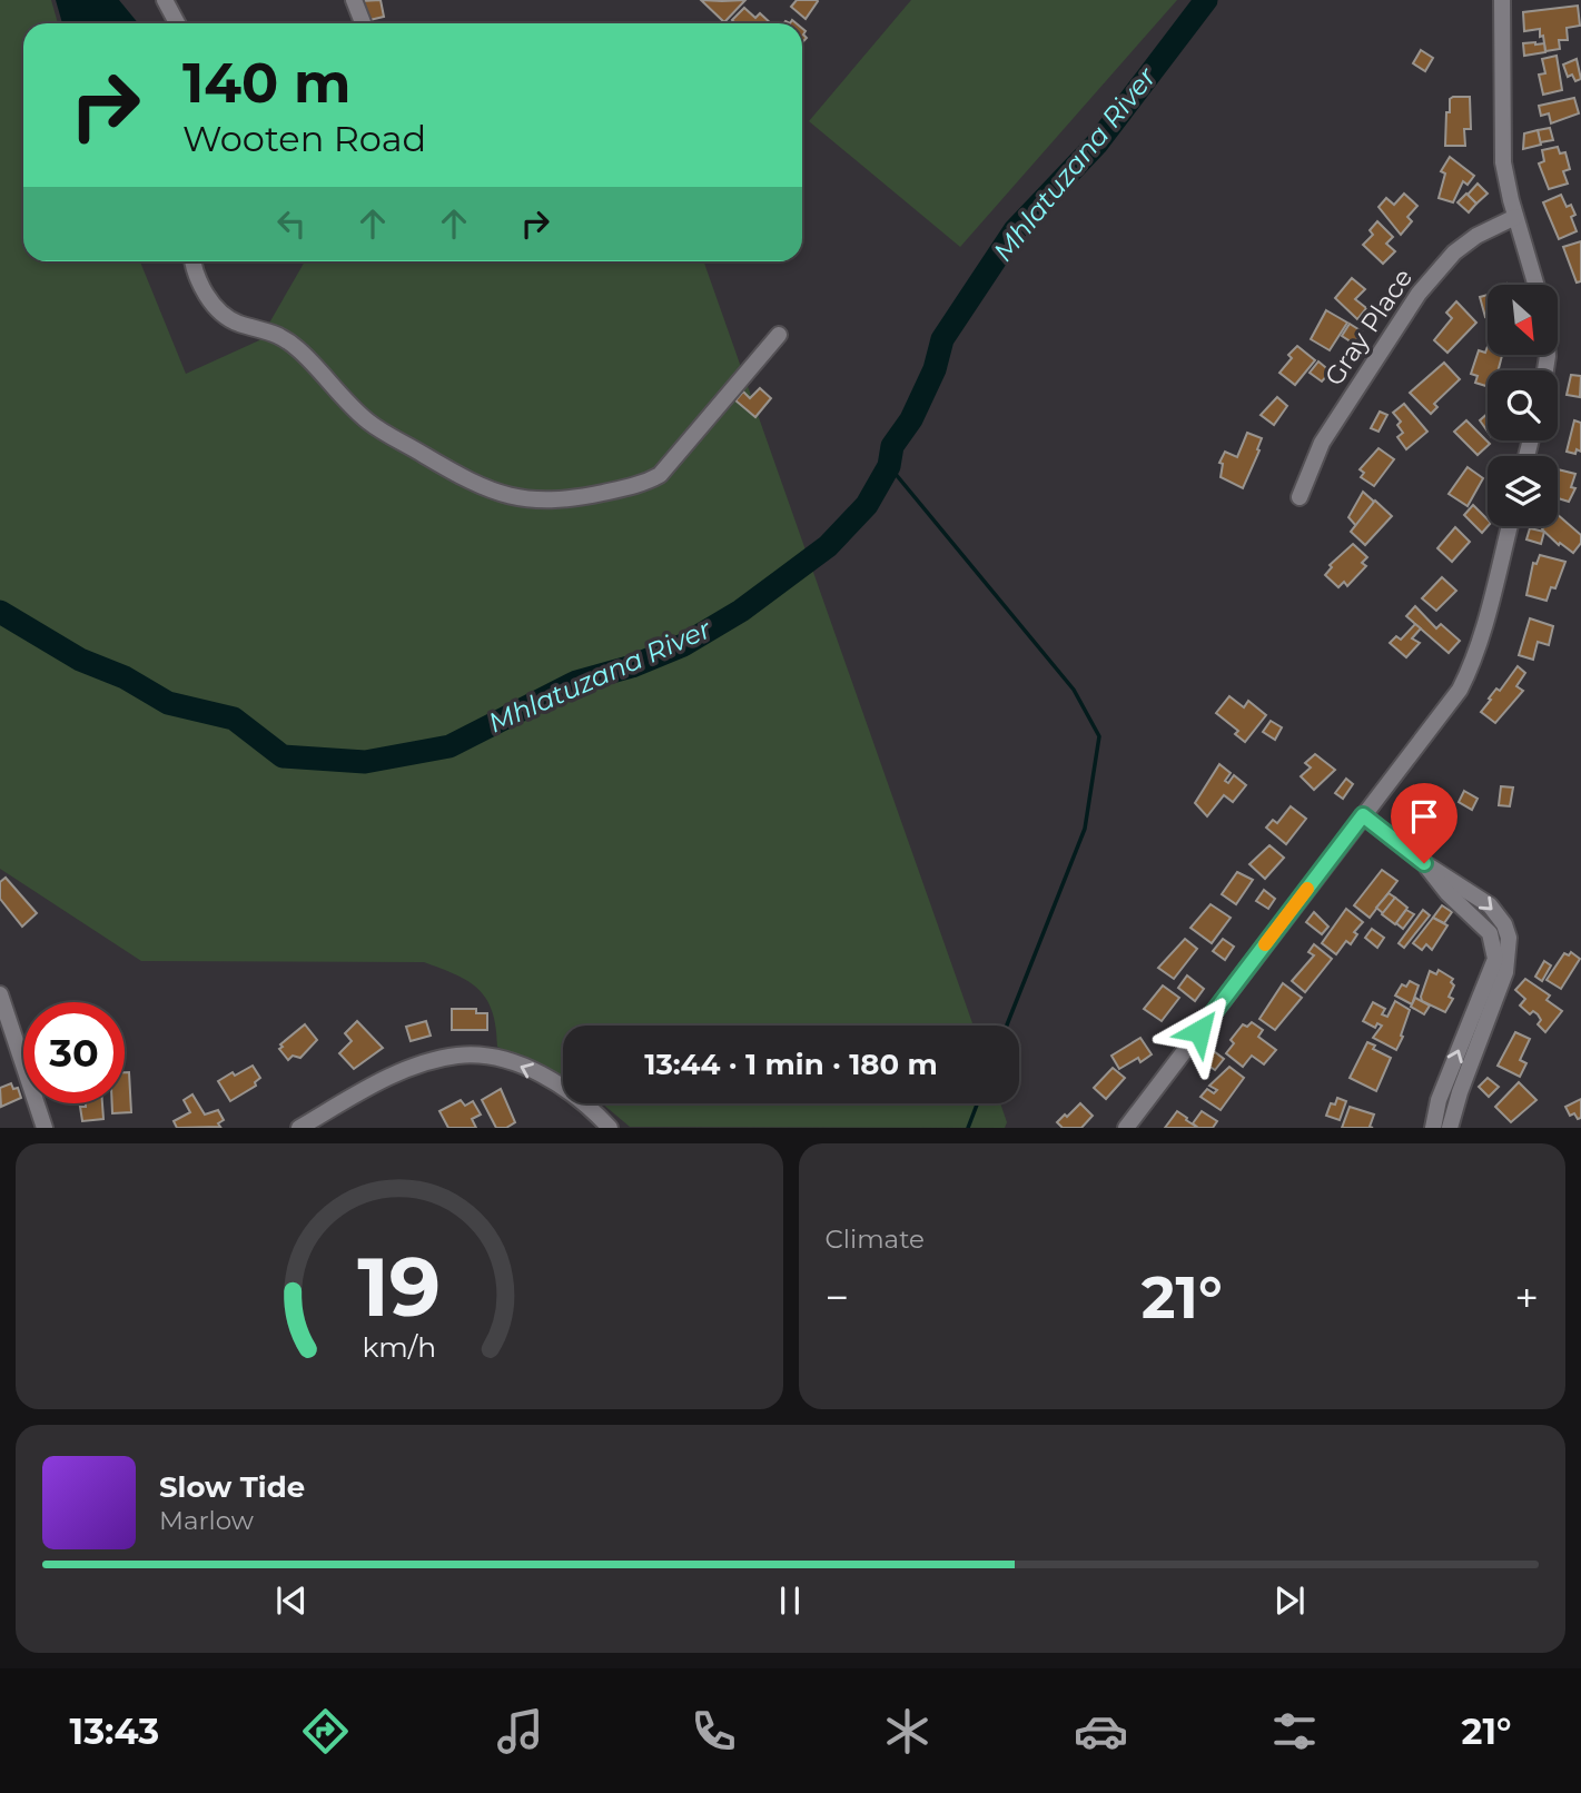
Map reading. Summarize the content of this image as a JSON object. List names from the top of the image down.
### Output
{
  "streets": {
    "street": ["Gray Place"]
  },
  "water": ["Mhlatuzana River"],
  "north": "bottom right",
  "page": {
    "turn": ["140 m", "Wooten Road"],
    "limit": "30",
    "trip": "13:44 · 1 min · 180 m",
    "tile": "Climate",
    "heat": ["−", "21°", "+"],
    "song": ["Slow Tide", "Marlow"],
    "tabs": ["13:43", "21°"],
    "gauge": ["19", "km/h"]
  }
}
